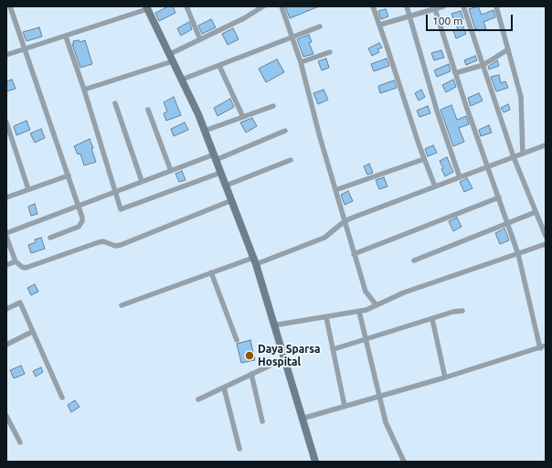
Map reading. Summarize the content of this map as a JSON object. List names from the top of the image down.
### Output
{
  "places": ["Daya Sparsa Hospital"],
  "scale_bar": "100 m"
}
